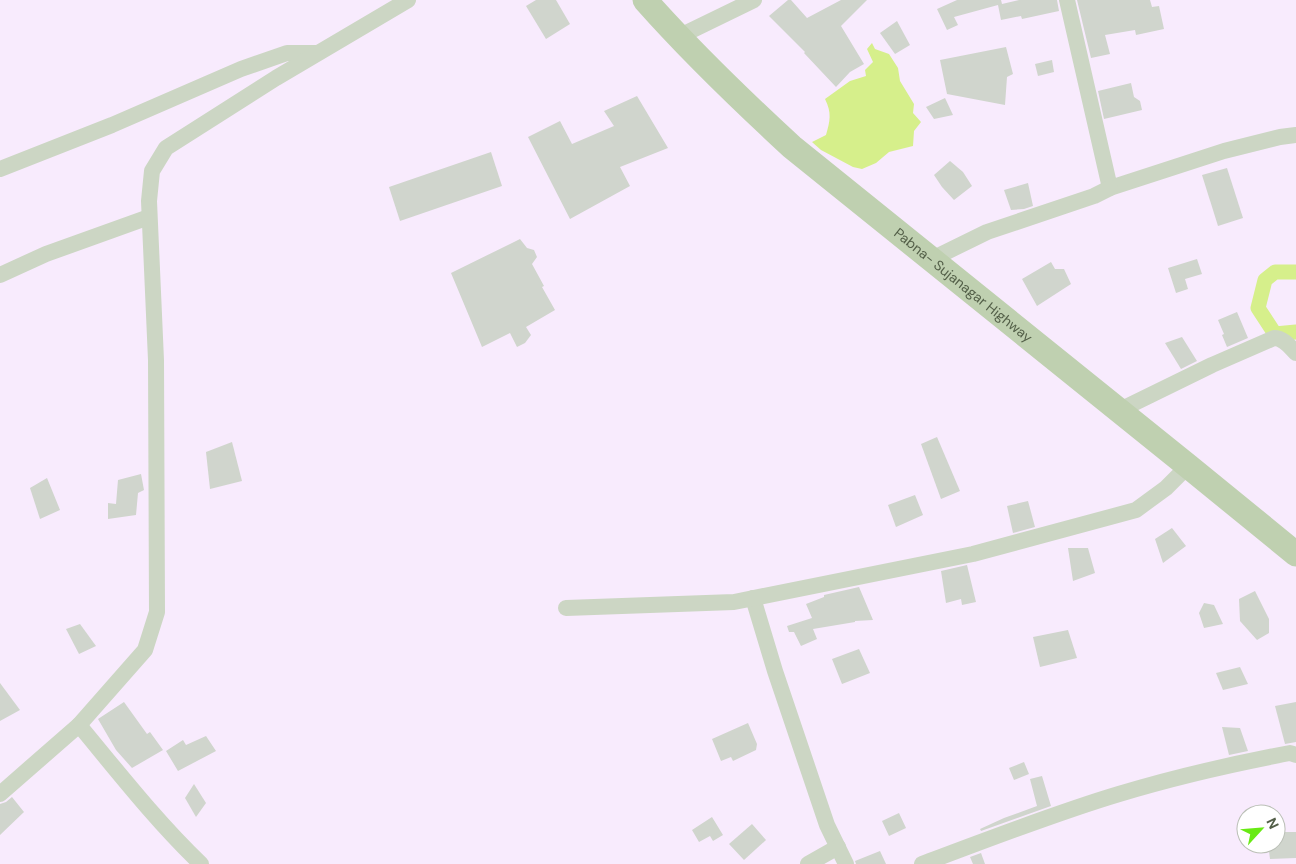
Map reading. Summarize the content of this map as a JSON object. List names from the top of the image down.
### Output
{
  "streets": {
    "main road": ["Pabna- Sujanagar Highway"]
  },
  "north": "top right"
}
